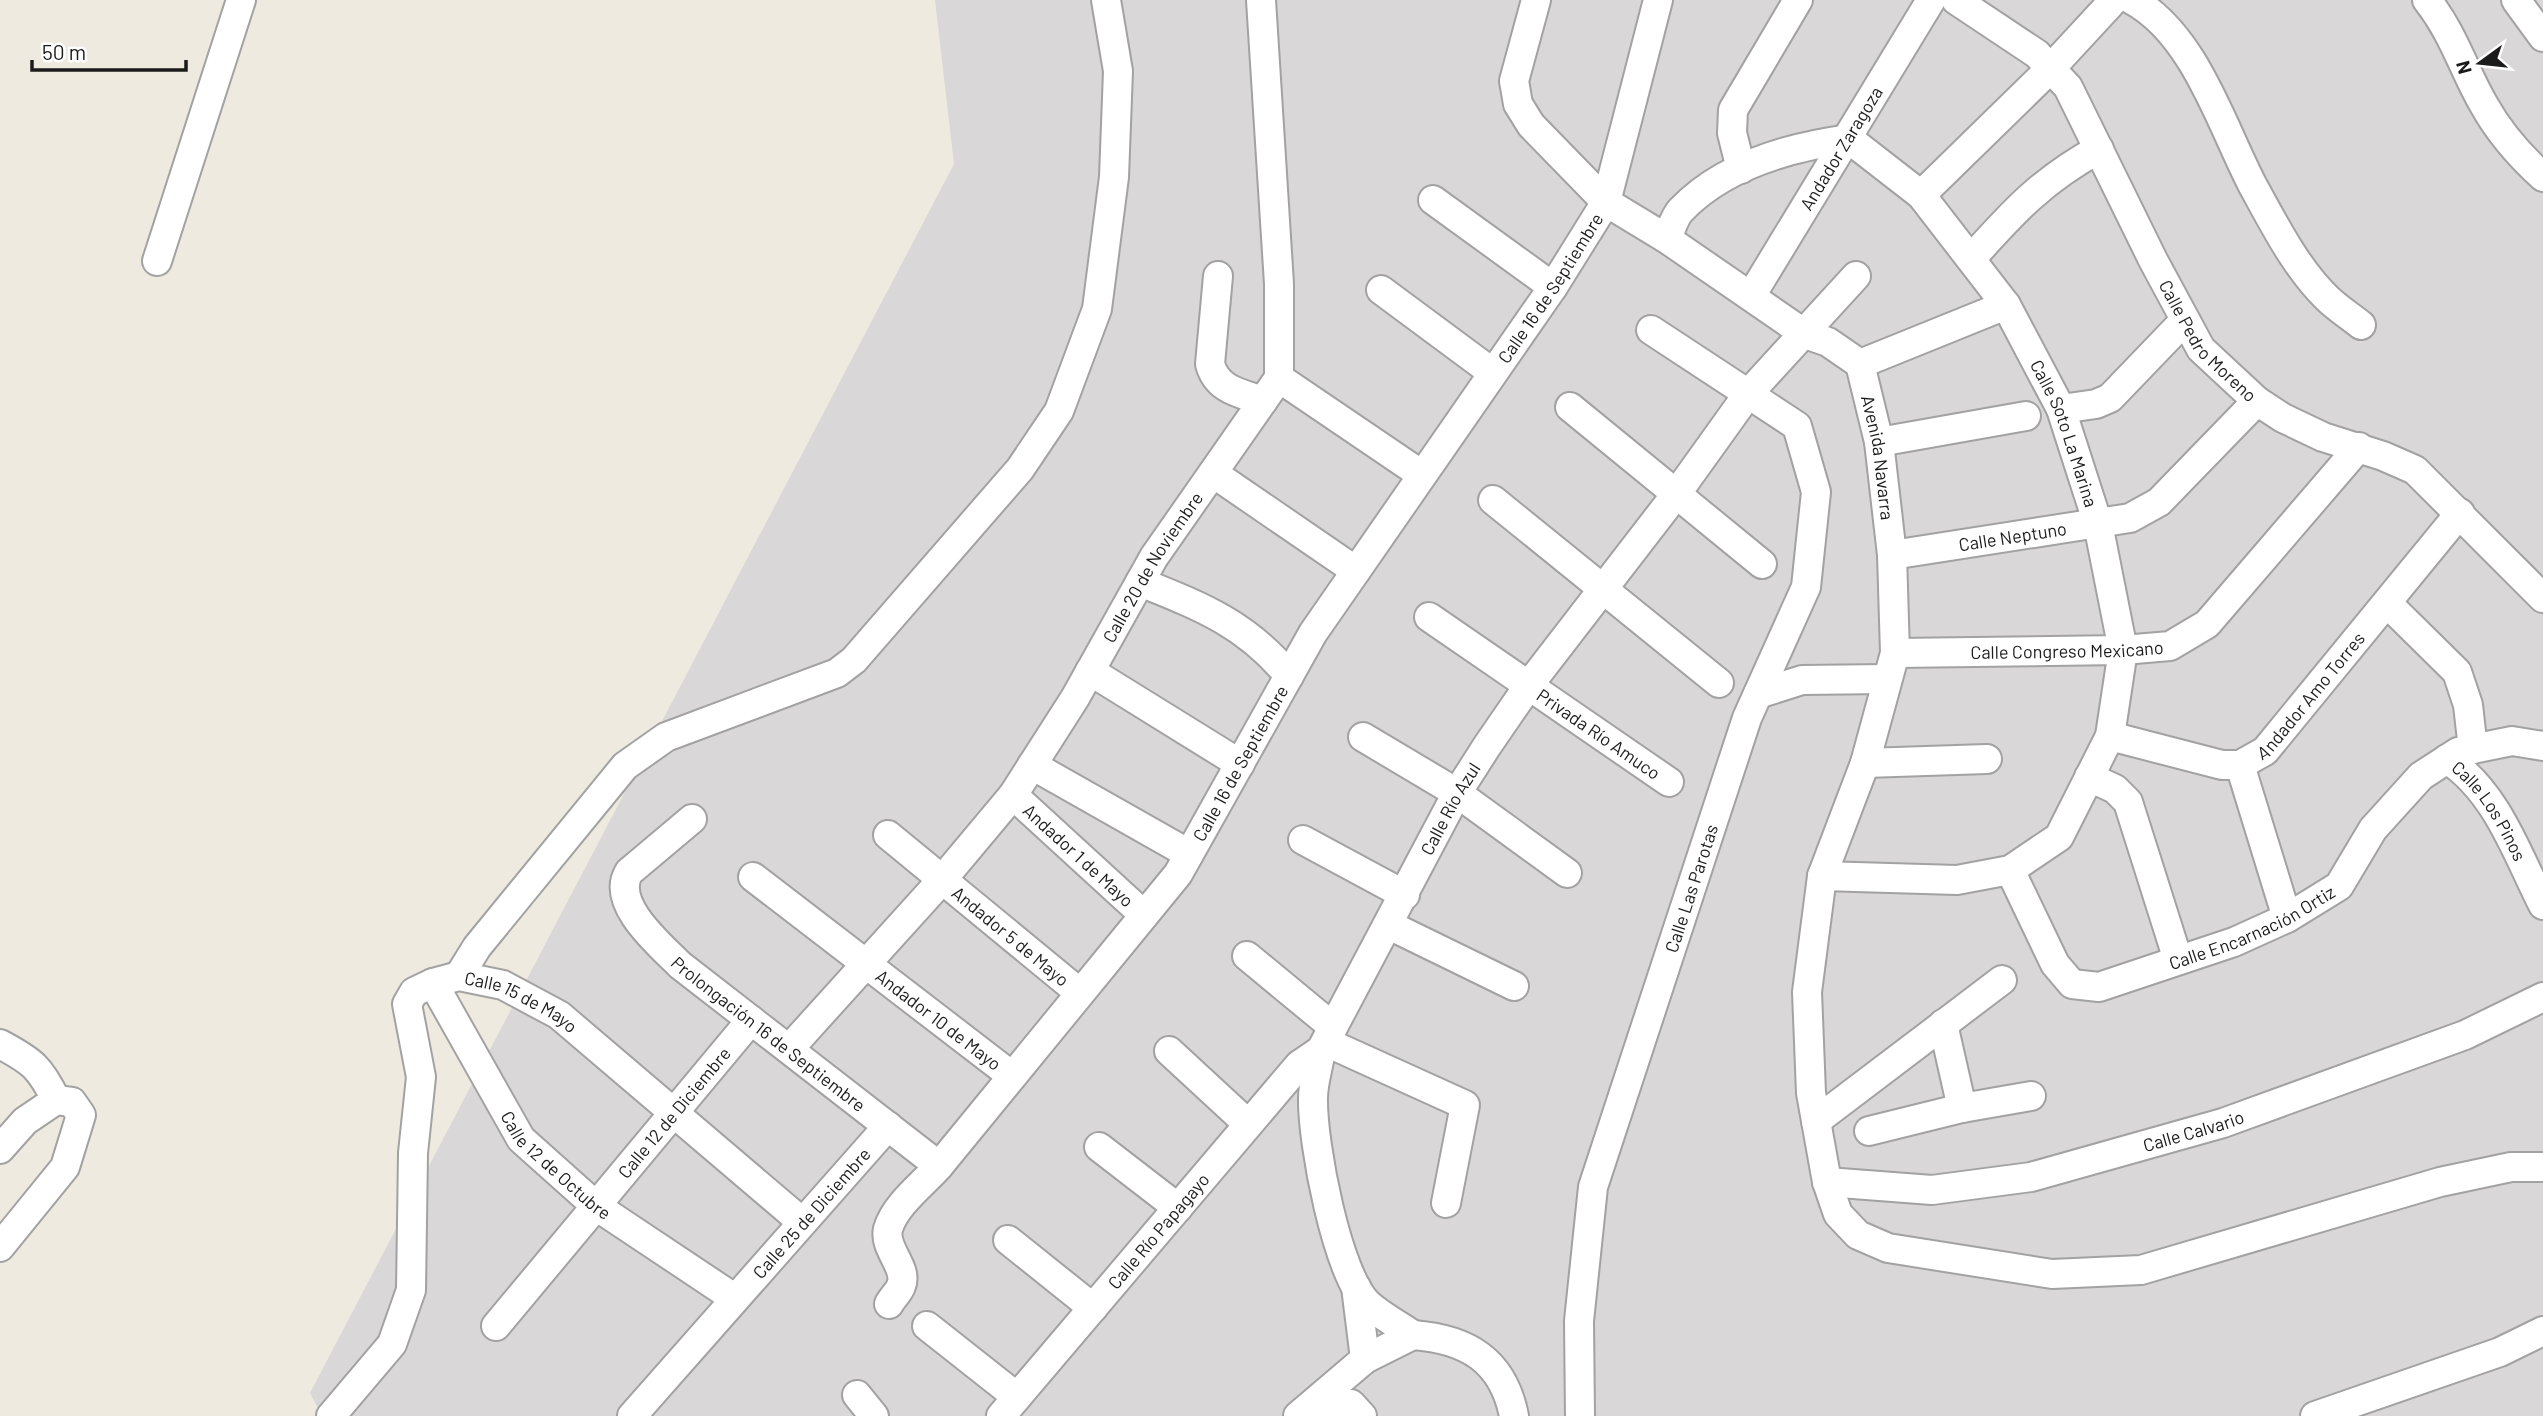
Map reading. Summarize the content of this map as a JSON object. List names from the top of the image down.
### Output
{
  "streets": {
    "street": [
      "Andador Zaragoza",
      "Calle 16 de Septiembre",
      "Calle Pedro Moreno",
      "Calle Soto La Marina",
      "Avenida Navarra",
      "Calle Neptuno",
      "Calle 20 de Noviembre",
      "Calle Congreso Mexicano",
      "Andador Amo Torres",
      "Privada Río Amuco",
      "Calle Río Azul",
      "Calle Los Pinos",
      "Andador 1 de Mayo",
      "Calle Las Parotas",
      "Calle Encarnación Ortiz",
      "Andador 5 de Mayo",
      "Calle 15 de Mayo",
      "Andador 10 de Mayo",
      "Prolongación 16 de Septiembre",
      "Calle 12 de Diciembre",
      "Calle Calvario",
      "Calle 12 de Octubre",
      "Calle 25 de Diciembre",
      "Calle Río Papagayo"
    ]
  },
  "crossings": [
    ["Andador Zaragoza", "Calle Soto La Marina"],
    ["Calle 16 de Septiembre", "Andador 1 de Mayo"],
    ["Calle 16 de Septiembre", "Andador 5 de Mayo"],
    ["Calle 16 de Septiembre", "Andador 10 de Mayo"],
    ["Calle 16 de Septiembre", "Prolongación 16 de Septiembre"],
    ["Calle Pedro Moreno", "Calle Neptuno"],
    ["Calle Pedro Moreno", "Calle Congreso Mexicano"],
    ["Calle Pedro Moreno", "Andador Amo Torres"],
    ["Calle Soto La Marina", "Calle Neptuno"],
    ["Calle Soto La Marina", "Calle Congreso Mexicano"],
    ["Calle Soto La Marina", "Andador Amo Torres"],
    ["Calle Soto La Marina", "Calle Encarnación Ortiz"],
    ["Avenida Navarra", "Calle Neptuno"],
    ["Avenida Navarra", "Calle Congreso Mexicano"],
    ["Avenida Navarra", "Calle Calvario"],
    ["Calle 20 de Noviembre", "Andador 1 de Mayo"],
    ["Calle 20 de Noviembre", "Andador 5 de Mayo"],
    ["Calle 20 de Noviembre", "Andador 10 de Mayo"],
    ["Calle 20 de Noviembre", "Prolongación 16 de Septiembre"],
    ["Privada Río Amuco", "Calle Río Azul"],
    ["Calle Río Azul", "Calle Las Parotas"],
    ["Calle Río Azul", "Calle Río Papagayo"],
    ["Calle Los Pinos", "Calle Encarnación Ortiz"],
    ["Calle 15 de Mayo", "Calle 12 de Diciembre"],
    ["Calle 15 de Mayo", "Calle 12 de Octubre"],
    ["Calle 15 de Mayo", "Calle 25 de Diciembre"],
    ["Prolongación 16 de Septiembre", "Calle 12 de Diciembre"],
    ["Prolongación 16 de Septiembre", "Calle 25 de Diciembre"],
    ["Calle 12 de Diciembre", "Calle 12 de Octubre"],
    ["Calle 12 de Octubre", "Calle 25 de Diciembre"]
  ],
  "scale_bar": "50 m",
  "north": "left"
}
